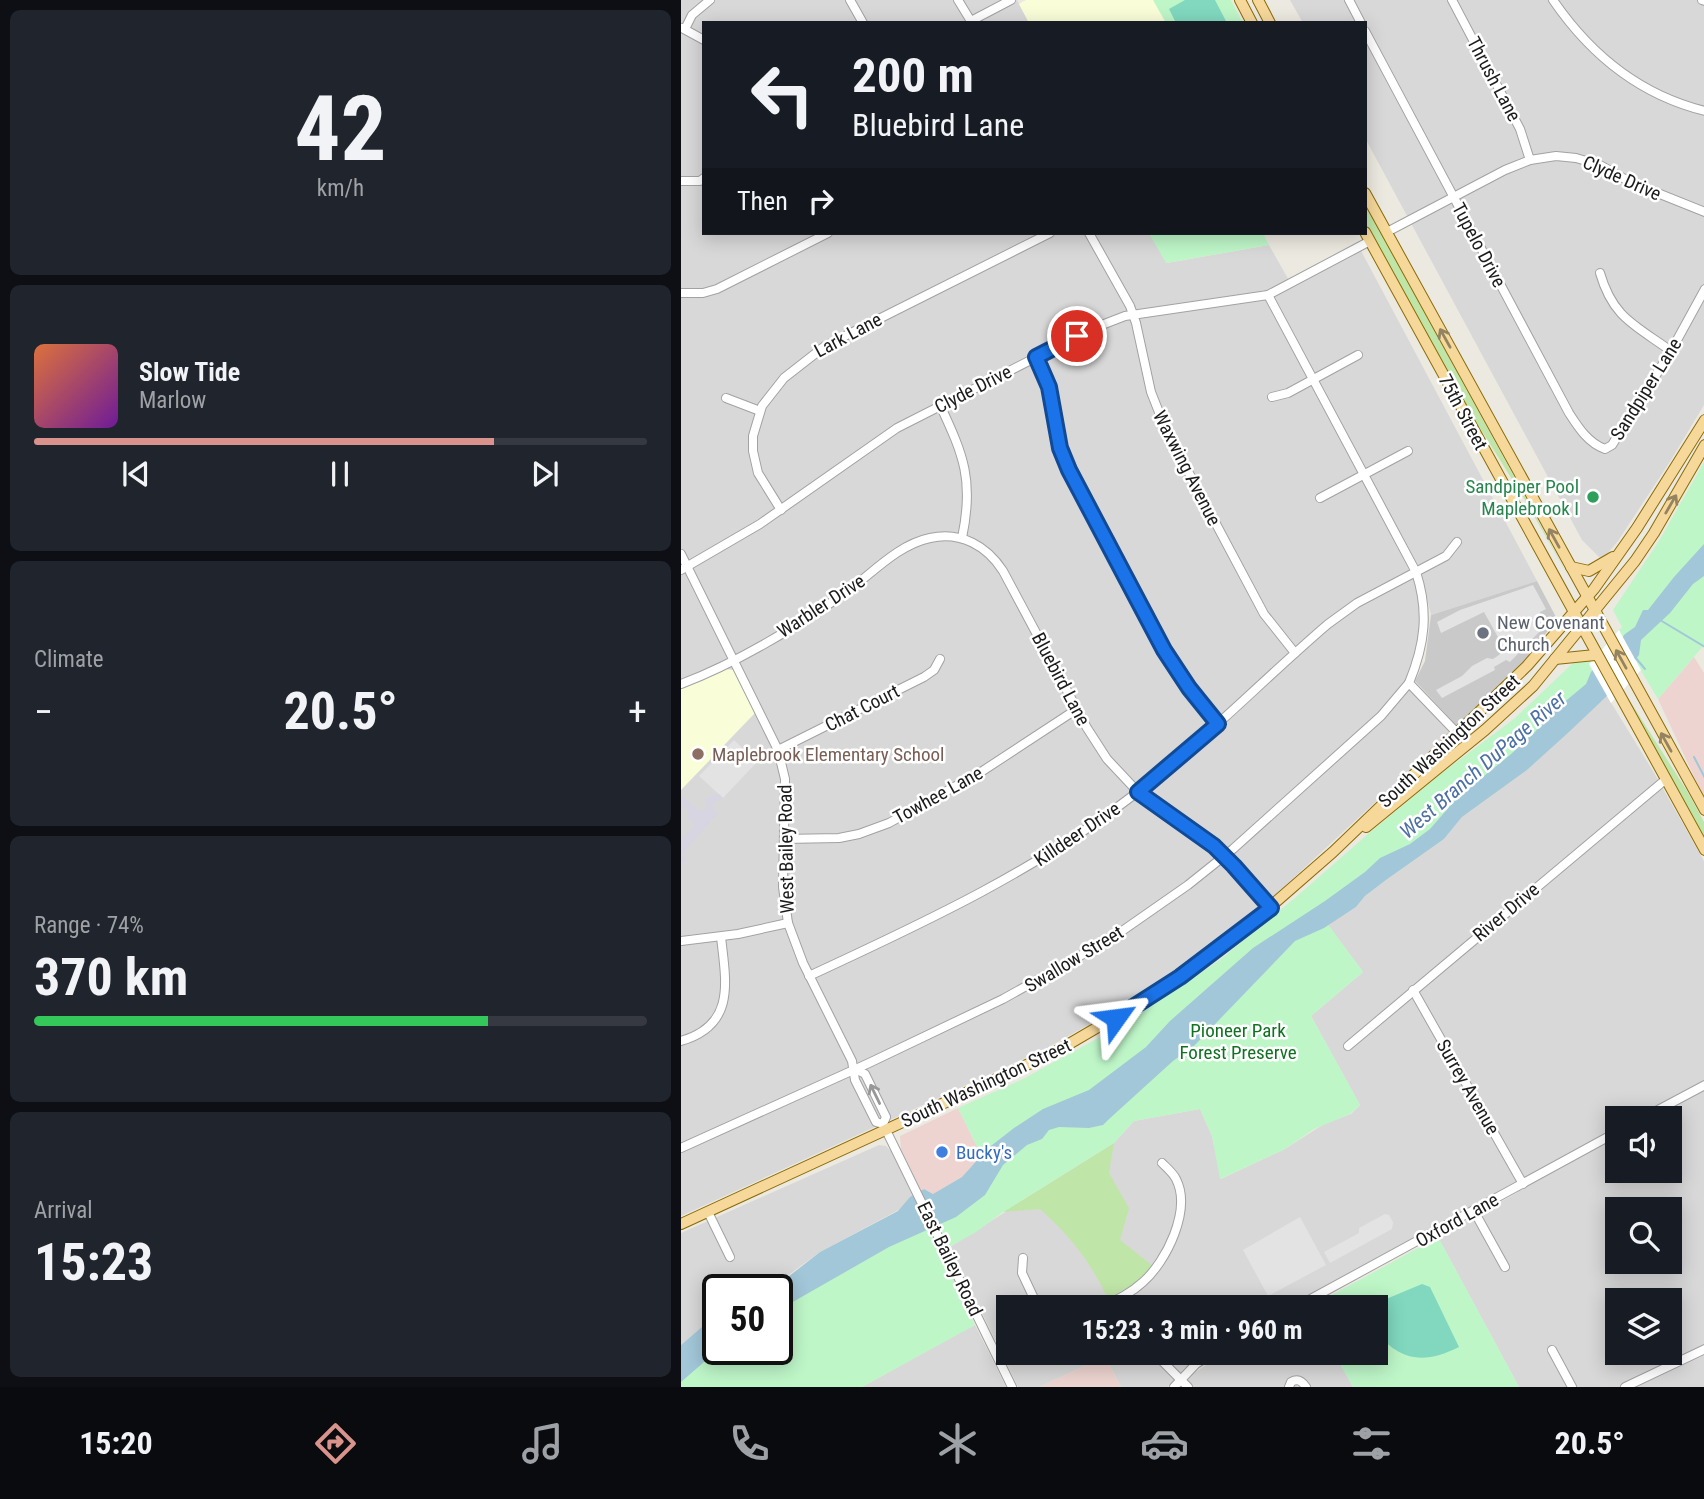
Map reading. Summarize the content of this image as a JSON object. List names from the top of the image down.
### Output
{
  "streets": {
    "main road": ["75th Street", "South Washington Street"],
    "street": [
      "Thrush Lane",
      "Clyde Drive",
      "Tupelo Drive",
      "Lark Lane",
      "Sandpiper Lane",
      "Waxwing Avenue",
      "Warbler Drive",
      "Bluebird Lane",
      "Chat Court",
      "Towhee Lane",
      "Killdeer Drive",
      "West Bailey Road",
      "River Drive",
      "Swallow Street",
      "Surrey Avenue",
      "Oxford Lane",
      "East Bailey Road"
    ]
  },
  "crossings": [
    ["Thrush Lane", "Clyde Drive"],
    ["Clyde Drive", "Tupelo Drive"],
    ["Clyde Drive", "Lark Lane"],
    ["Clyde Drive", "75th Street"],
    ["Clyde Drive", "Waxwing Avenue"],
    ["Clyde Drive", "West Bailey Road"],
    ["Clyde Drive", "Swallow Street"],
    ["Tupelo Drive", "Sandpiper Lane"],
    ["75th Street", "South Washington Street"],
    ["75th Street", "River Drive"],
    ["Waxwing Avenue", "Killdeer Drive"],
    ["Warbler Drive", "Bluebird Lane"],
    ["Warbler Drive", "West Bailey Road"],
    ["Bluebird Lane", "South Washington Street"],
    ["Bluebird Lane", "Towhee Lane"],
    ["Bluebird Lane", "Killdeer Drive"],
    ["Bluebird Lane", "Swallow Street"],
    ["Chat Court", "West Bailey Road"],
    ["South Washington Street", "West Bailey Road"],
    ["South Washington Street", "East Bailey Road"],
    ["Towhee Lane", "West Bailey Road"],
    ["Killdeer Drive", "West Bailey Road"],
    ["Killdeer Drive", "Swallow Street"],
    ["West Bailey Road", "Swallow Street"],
    ["West Bailey Road", "East Bailey Road"],
    ["River Drive", "Surrey Avenue"],
    ["Surrey Avenue", "Oxford Lane"]
  ],
  "water": ["West Branch DuPage River"],
  "parks": ["Pioneer Park Forest Preserve"],
  "places": [
    "Sandpiper Pool Maplebrook I",
    "New Covenant Church",
    "Maplebrook Elementary School",
    "Bucky's"
  ],
  "page": {
    "tile": [
      ["42", "km/h"],
      "Climate",
      ["Range · 74%", "370 km"],
      ["Arrival", "15:23"]
    ],
    "turn": ["200 m", "Bluebird Lane"],
    "then": "Then",
    "song": ["Slow Tide", "Marlow"],
    "heat": ["−", "20.5°", "+"],
    "limit": "50",
    "trip": "15:23 · 3 min · 960 m",
    "tabs": ["15:20", "20.5°"]
  }
}
